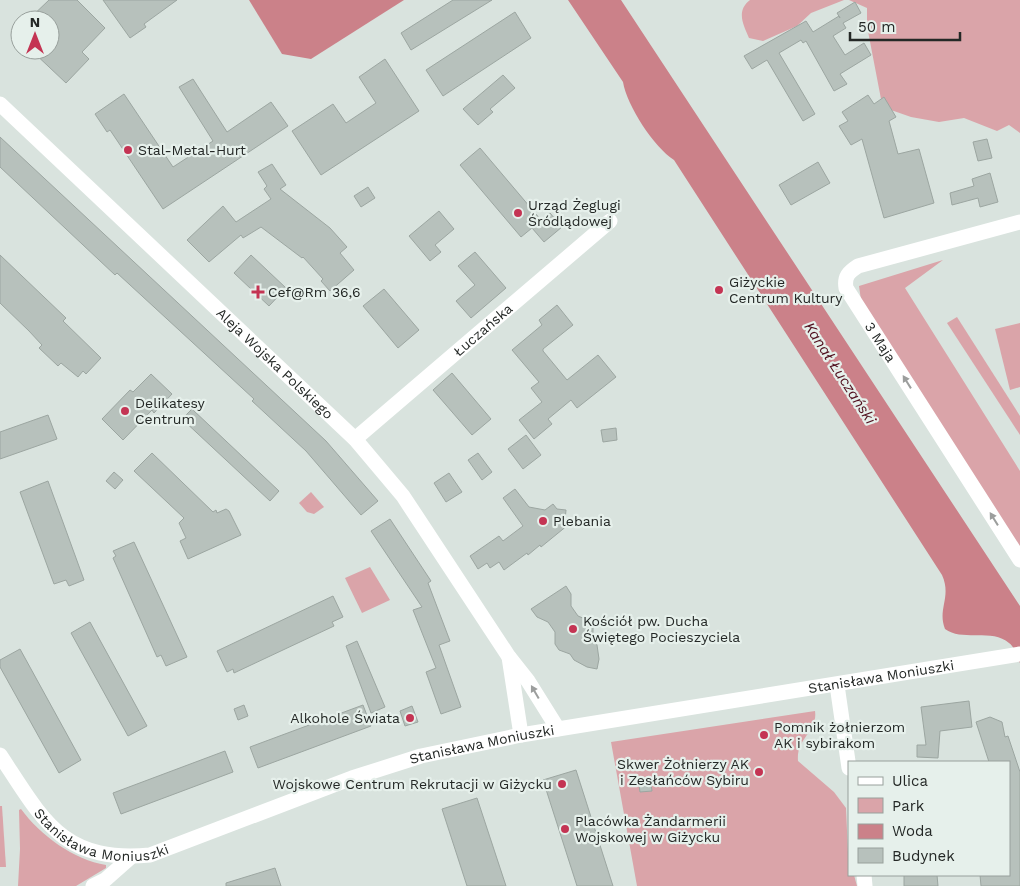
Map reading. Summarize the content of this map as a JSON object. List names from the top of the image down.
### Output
{
  "streets": {
    "street": [
      "Łuczańska",
      "3 Maja",
      "Aleja Wojska Polskiego",
      "Stanisława Moniuszki"
    ]
  },
  "crossings": [
    ["Łuczańska", "Aleja Wojska Polskiego"],
    ["Aleja Wojska Polskiego", "Stanisława Moniuszki"]
  ],
  "water": ["Kanał Łuczański"],
  "places": {
    "other": [
      "Stal-Metal-Hurt",
      "Urząd Żeglugi Śródlądowej",
      "Giżyckie Centrum Kultury",
      "Delikatesy Centrum",
      "Plebania",
      "Kościół pw. Ducha Świętego Pocieszyciela",
      "Alkohole Świata",
      "Pomnik żołnierzom AK i sybirakom",
      "Skwer Żołnierzy AK i Zesłańców Sybiru",
      "Wojskowe Centrum Rekrutacji w Giżycku",
      "Placówka Żandarmerii Wojskowej w Giżycku"
    ],
    "health": ["Cef@Rm 36,6"]
  },
  "legend": [
    "Ulica",
    "Park",
    "Woda",
    "Budynek"
  ],
  "scale_bar": "50 m",
  "north": "top"
}
